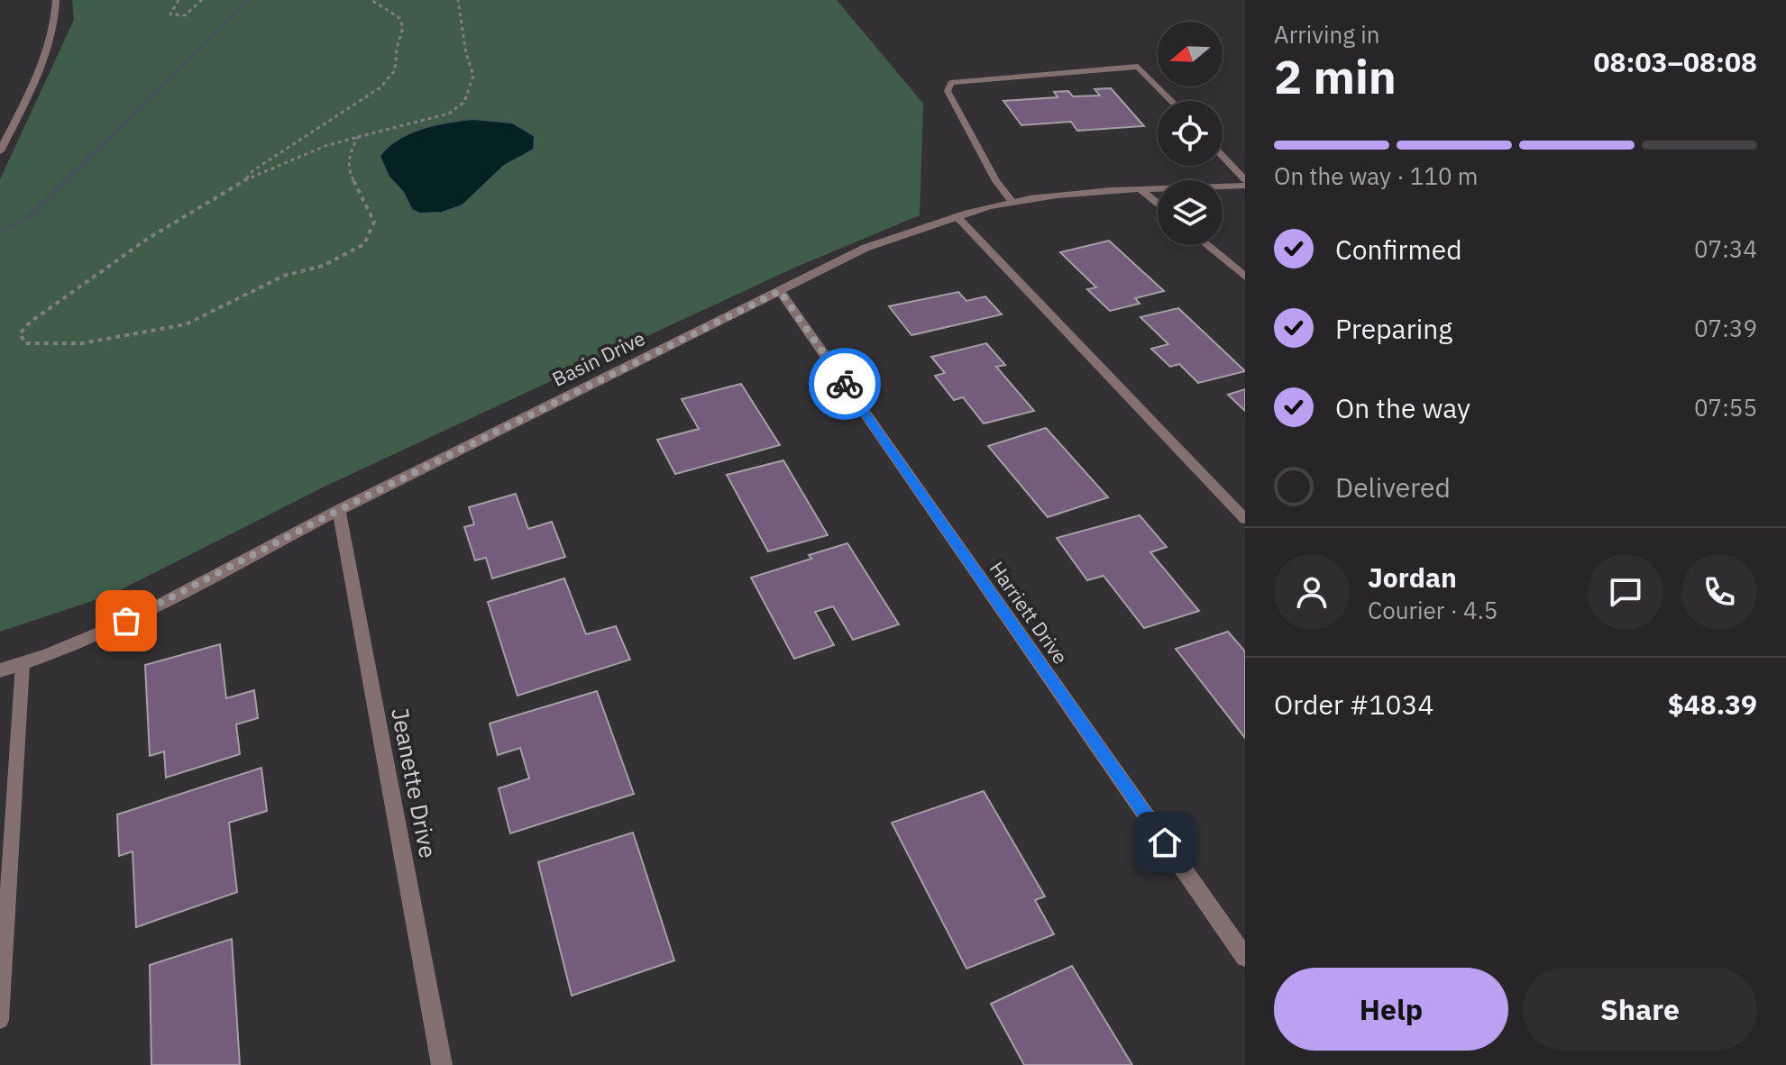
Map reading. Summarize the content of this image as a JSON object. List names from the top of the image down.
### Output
{
  "streets": {
    "street": ["Basin Drive", "Harriett Drive", "Jeanette Drive"]
  },
  "crossings": [
    ["Basin Drive", "Harriett Drive"],
    ["Basin Drive", "Jeanette Drive"]
  ],
  "north": "left",
  "page": {
    "heading": ["2 min", "Arriving in", "08:03–08:08"],
    "panel": [
      "Jordan",
      "Courier · 4.5",
      "Order #1034",
      "$48.39"
    ],
    "bar": "On the way · 110 m",
    "list": [
      ["Confirmed", "07:34"],
      ["Preparing", "07:39"],
      ["On the way", "07:55"],
      "Delivered"
    ],
    "buttons": ["Help", "Share"]
  }
}
